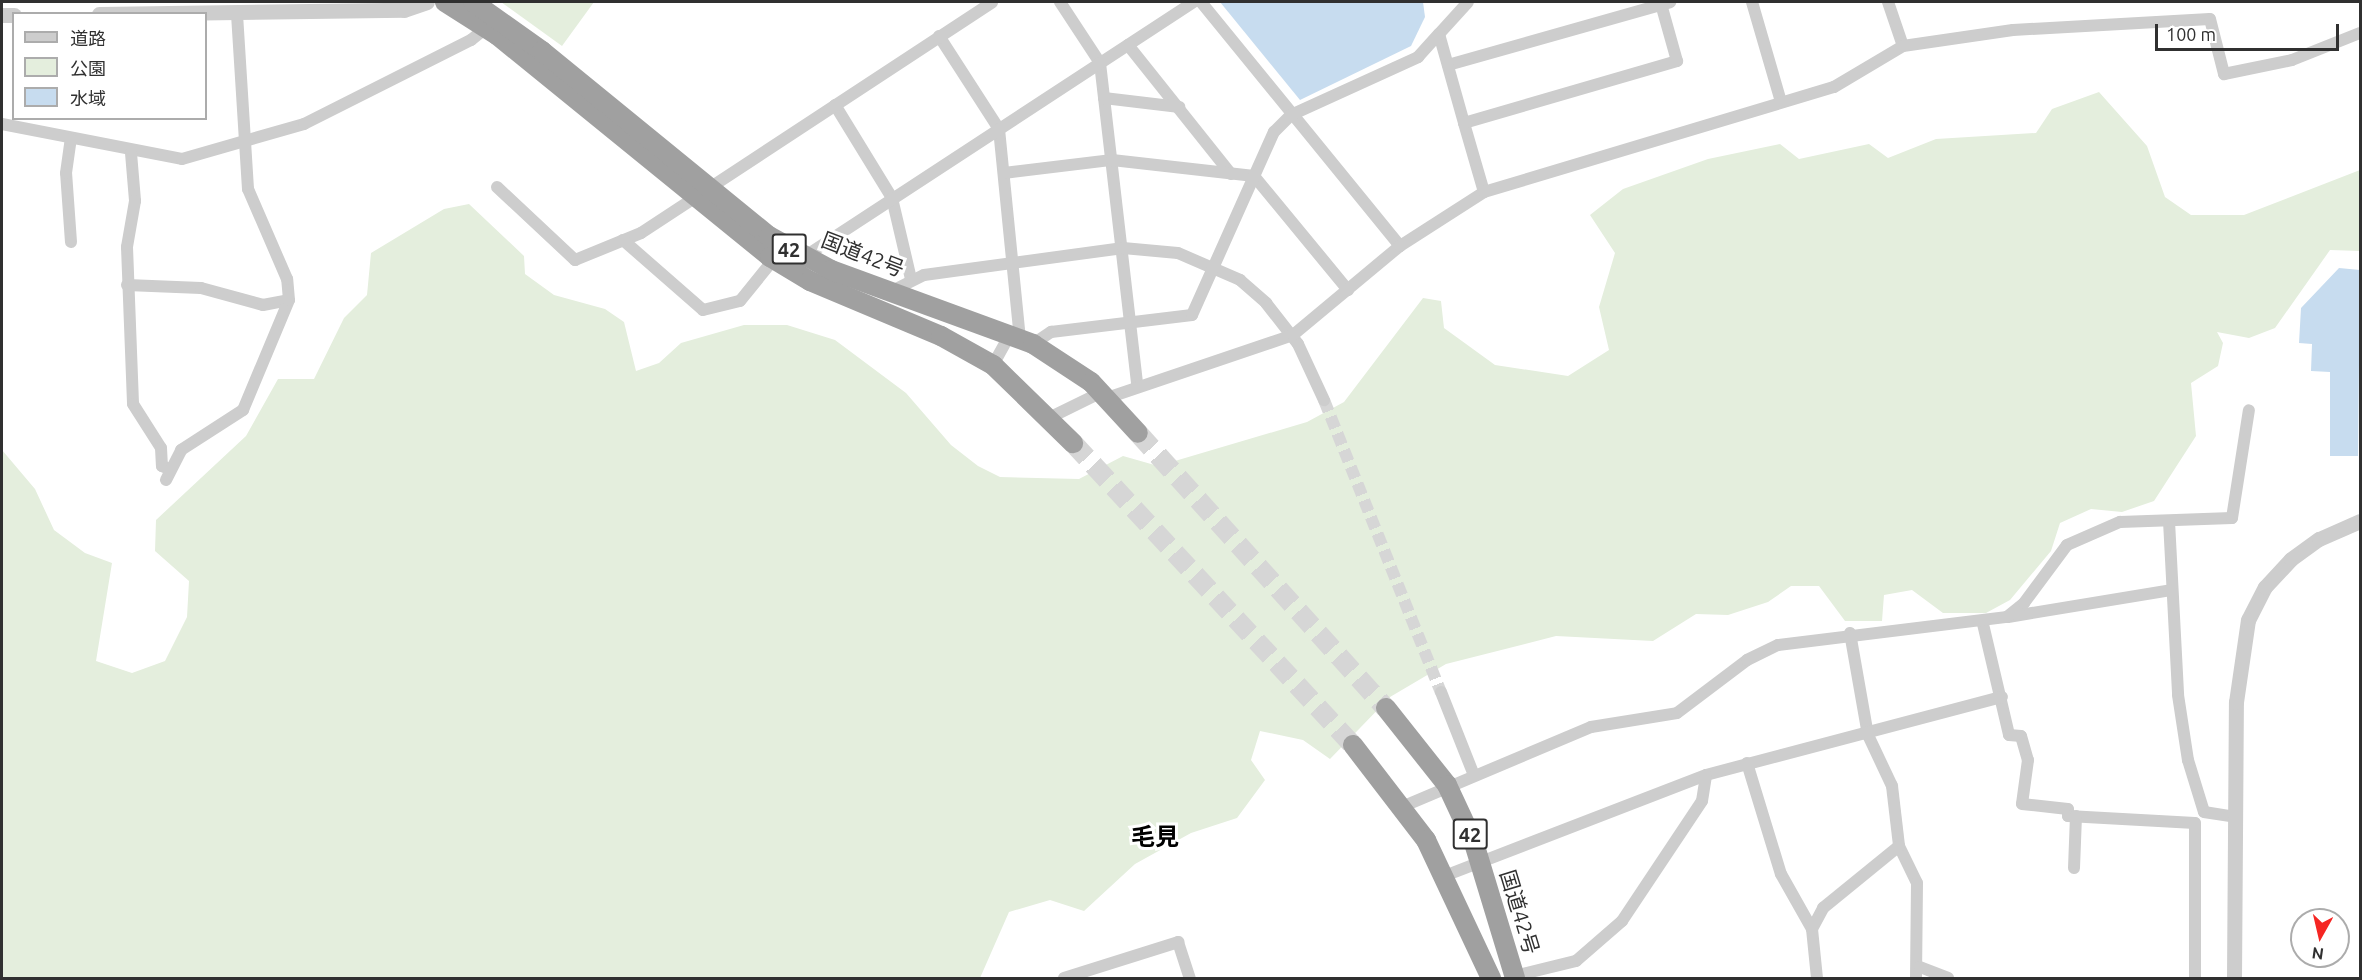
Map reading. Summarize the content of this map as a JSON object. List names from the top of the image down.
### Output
{
  "streets": {
    "highway": ["42", "国道42号"]
  },
  "districts": ["毛見"],
  "legend": ["道路", "公園", "水域"],
  "scale_bar": "100 m",
  "north": "bottom"
}
